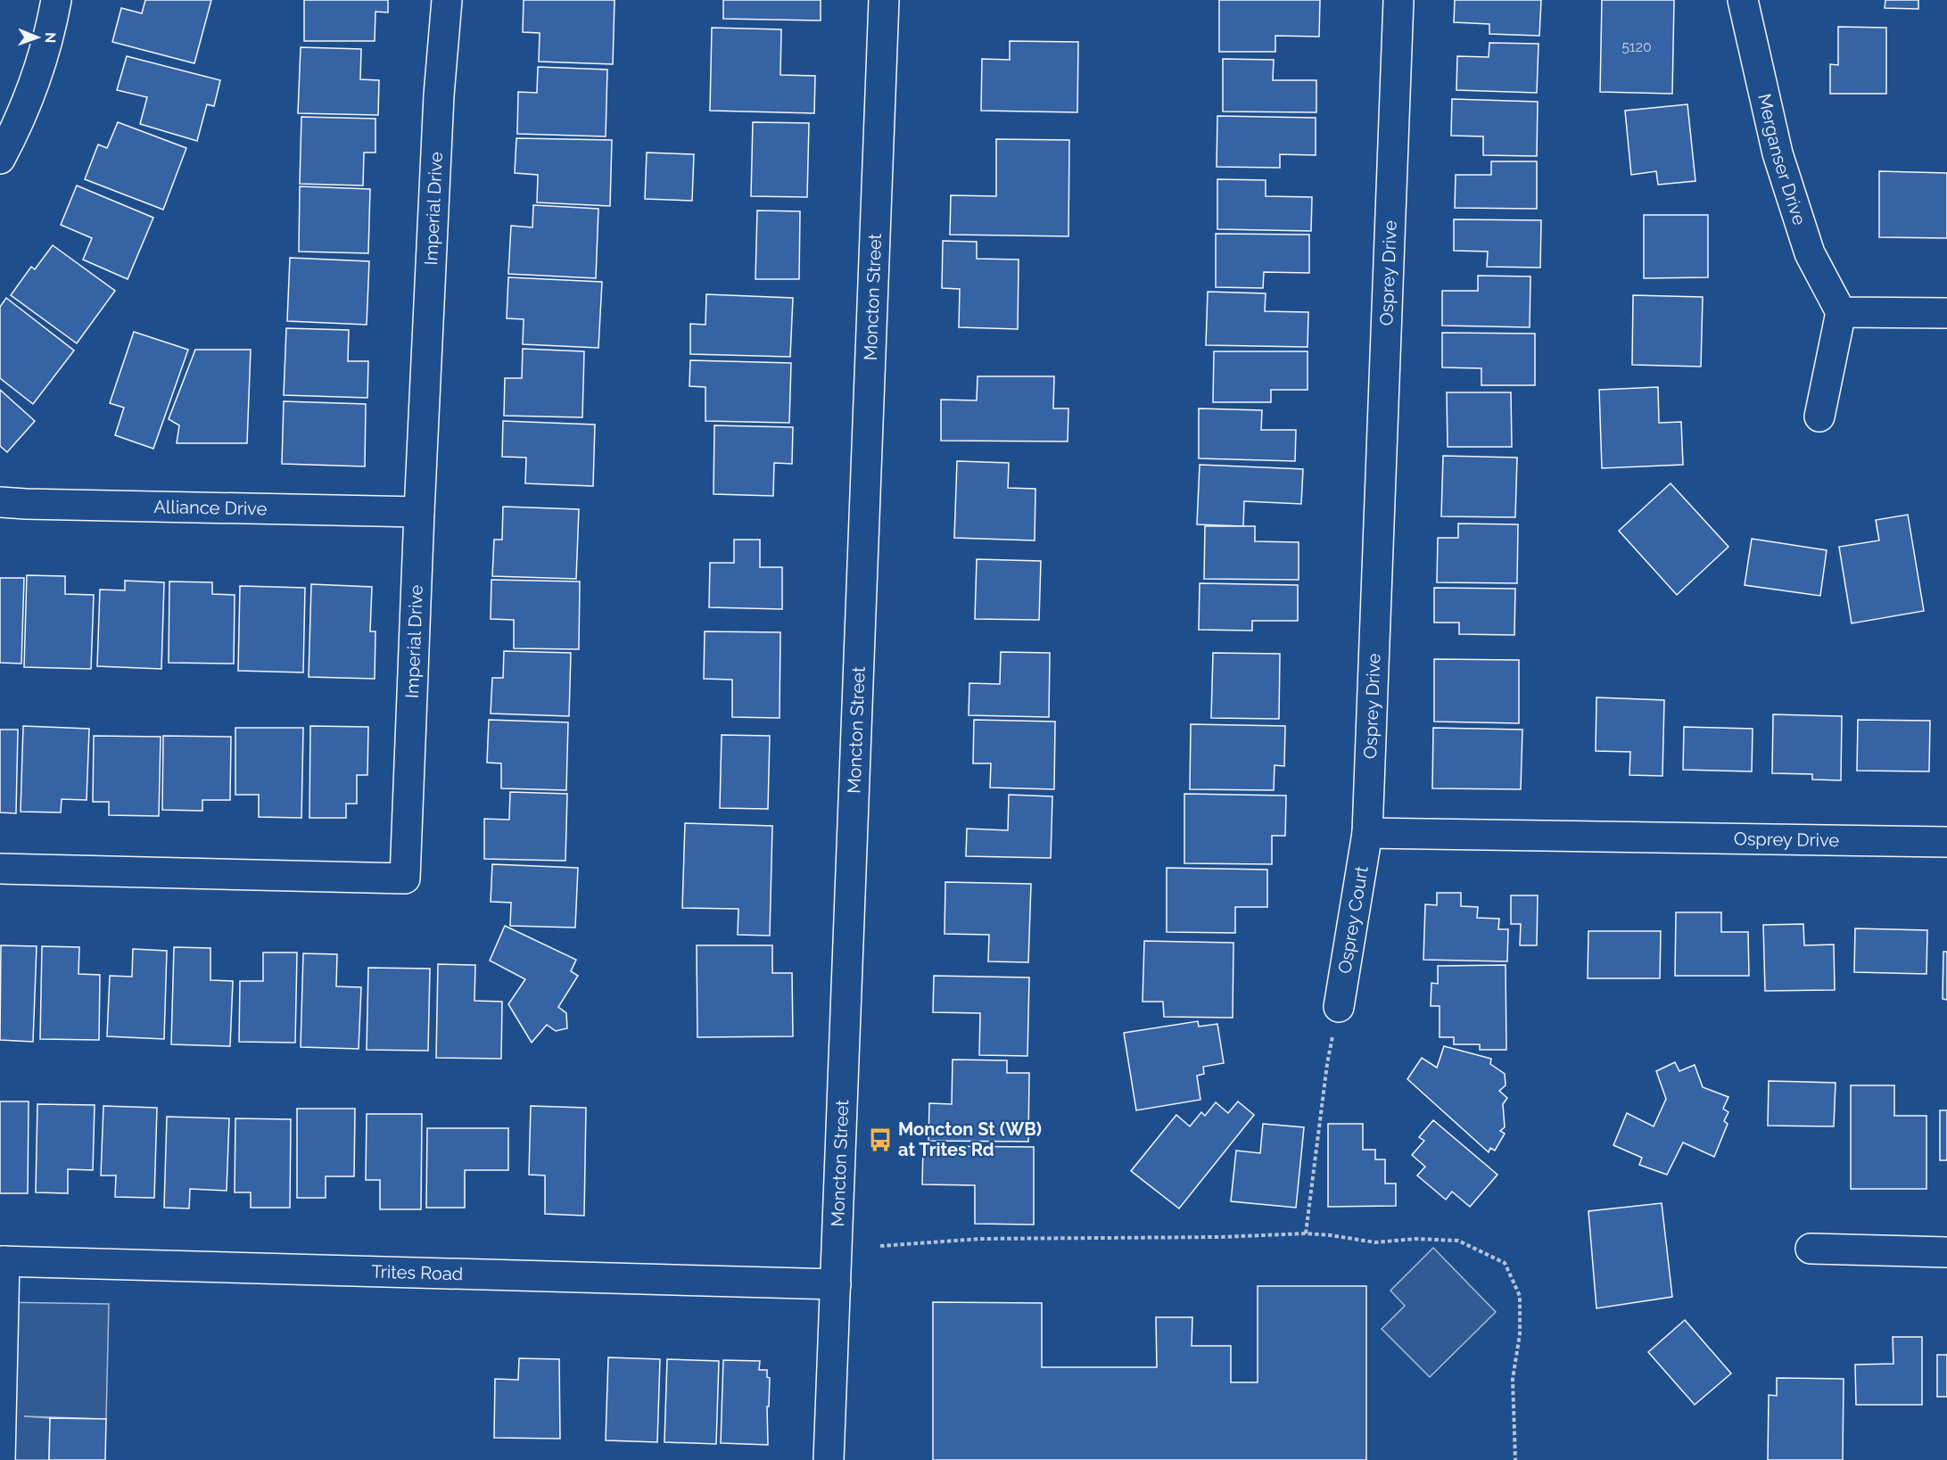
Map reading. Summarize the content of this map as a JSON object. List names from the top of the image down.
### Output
{
  "streets": {
    "street": [
      "Merganser Drive",
      "Imperial Drive",
      "Osprey Drive",
      "Moncton Street",
      "Alliance Drive",
      "Osprey Court",
      "Trites Road"
    ]
  },
  "crossings": [
    ["Imperial Drive", "Alliance Drive"],
    ["Osprey Drive", "Osprey Court"],
    ["Moncton Street", "Trites Road"]
  ],
  "places": {
    "bus stop": ["Moncton St (WB) at Trites Rd"]
  },
  "house_numbers": ["5120"],
  "north": "right"
}
